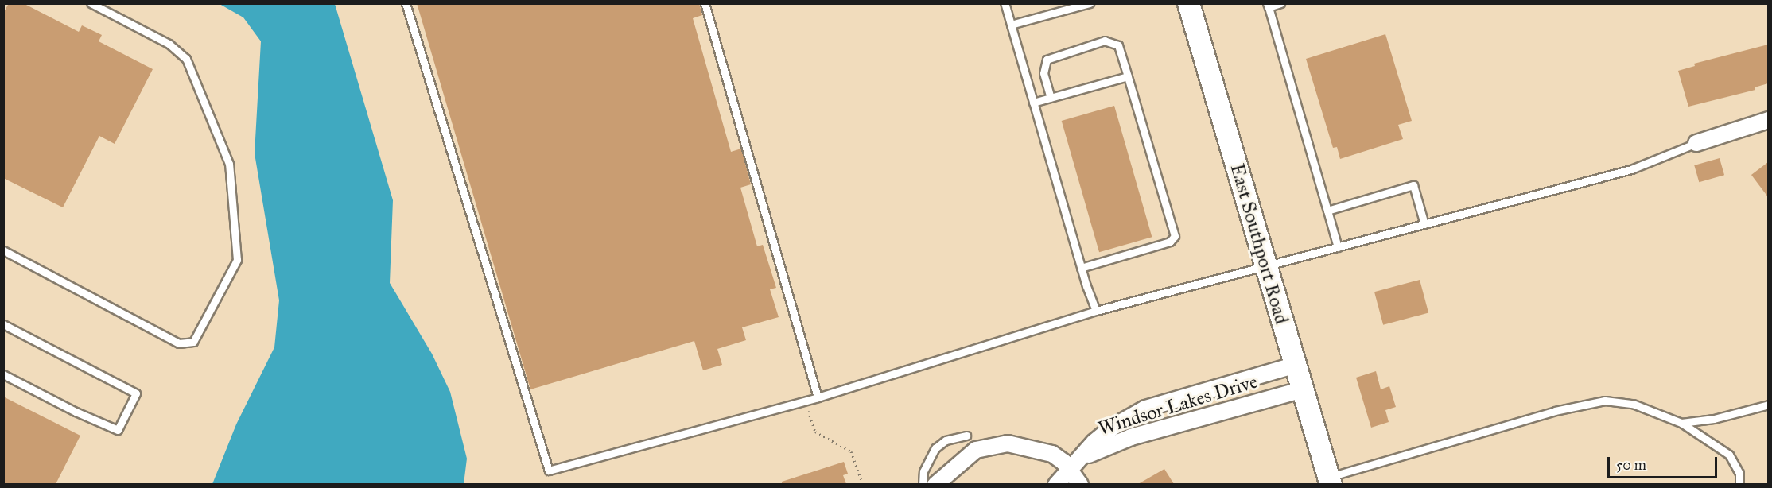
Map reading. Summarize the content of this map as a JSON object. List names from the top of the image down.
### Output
{
  "streets": {
    "main road": ["East Southport Road"],
    "street": ["Windsor Lakes Drive"]
  },
  "crossings": [
    ["East Southport Road", "Windsor Lakes Drive"]
  ],
  "scale_bar": "50 m"
}
